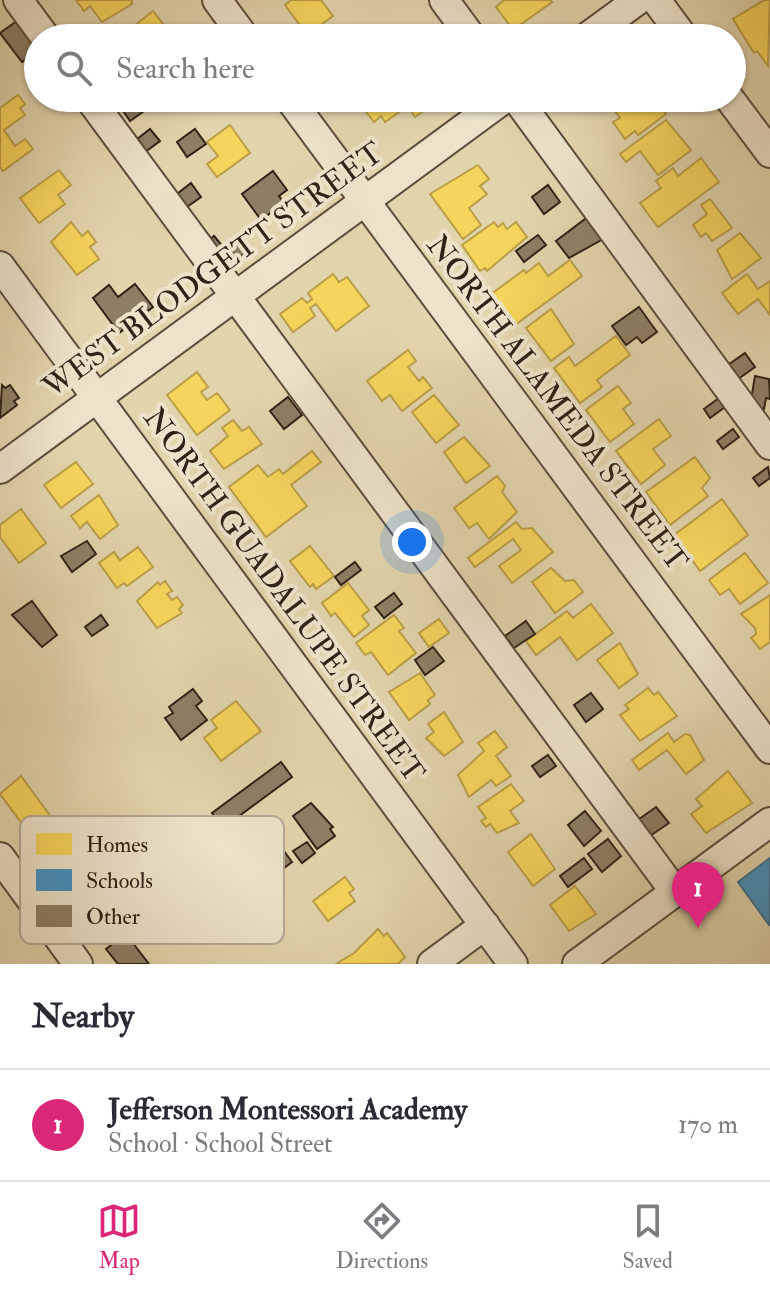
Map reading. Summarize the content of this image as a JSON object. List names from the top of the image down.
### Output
{
  "streets": {
    "street": ["WEST BLODGETT STREET", "NORTH ALAMEDA STREET", "NORTH GUADALUPE STREET"]
  },
  "crossings": [
    ["WEST BLODGETT STREET", "NORTH ALAMEDA STREET"],
    ["WEST BLODGETT STREET", "NORTH GUADALUPE STREET"]
  ],
  "legend": ["Homes", "Schools", "Other"],
  "page": {
    "search": "Search here",
    "pins": "1",
    "heading": "Nearby",
    "list": [
      {
        "mark": "1",
        "name": "Jefferson Montessori Academy",
        "note": "School · School Street",
        "value": "170 m"
      }
    ],
    "nav": ["Map", "Directions", "Saved"]
  }
}
